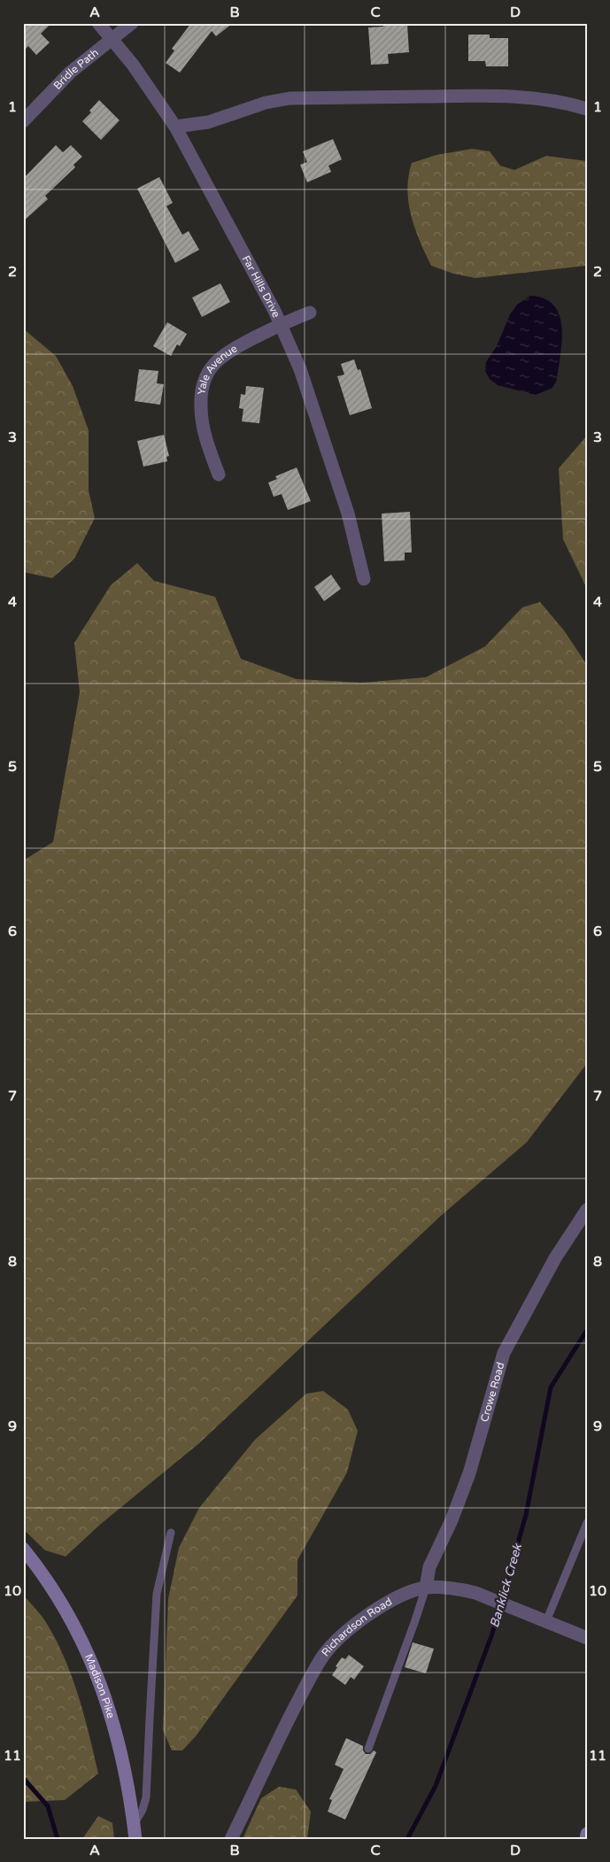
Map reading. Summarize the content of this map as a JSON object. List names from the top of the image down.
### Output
{
  "streets": {
    "street": [
      "Bridle Path",
      "Far Hills Drive",
      "Yale Avenue",
      "Crowe Road",
      "Richardson Road",
      "Madison Pike"
    ]
  },
  "crossings": [
    ["Bridle Path", "Far Hills Drive"],
    ["Far Hills Drive", "Yale Avenue"],
    ["Crowe Road", "Richardson Road"]
  ],
  "water": ["Banklick Creek"],
  "grid": {
    "columns": [
      "A",
      "B",
      "C",
      "D"
    ],
    "rows": [
      "1",
      "2",
      "3",
      "4",
      "5",
      "6",
      "7",
      "8",
      "9",
      "10",
      "11"
    ]
  }
}
